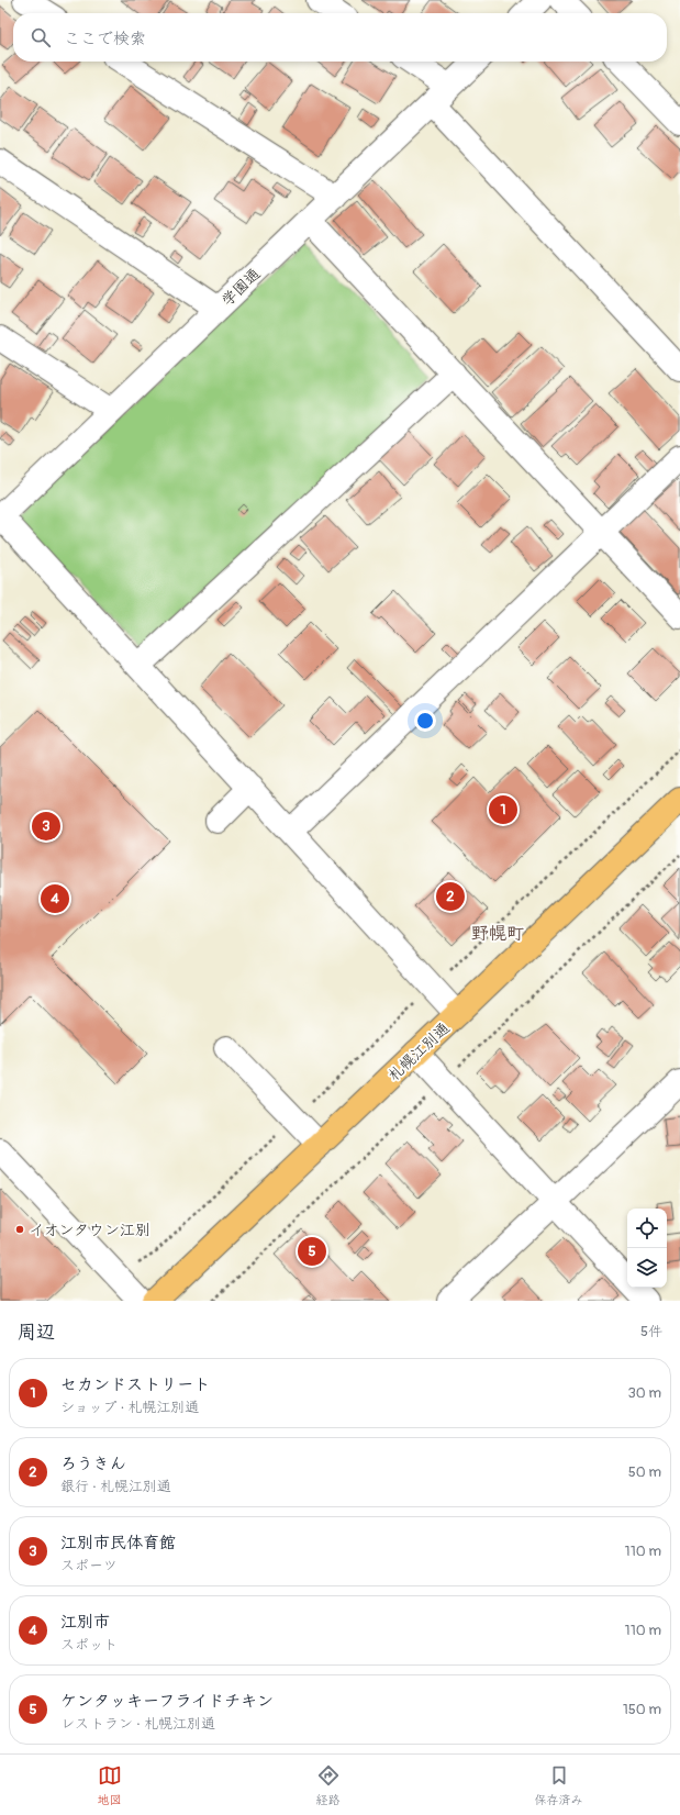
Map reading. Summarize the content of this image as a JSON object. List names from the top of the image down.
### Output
{
  "streets": {
    "highway": ["札幌江別通"],
    "street": ["学園通"]
  },
  "districts": ["野幌町"],
  "places": ["イオンタウン江別"],
  "page": {
    "search": "ここで検索",
    "pins": [
      "1",
      "3",
      "2",
      "4",
      "5"
    ],
    "heading": ["周辺", "5件"],
    "list": [
      {
        "mark": "1",
        "name": "セカンドストリート",
        "note": "ショップ · 札幌江別通",
        "value": "30 m"
      },
      {
        "mark": "2",
        "name": "ろうきん",
        "note": "銀行 · 札幌江別通",
        "value": "50 m"
      },
      {
        "mark": "3",
        "name": "江別市民体育館",
        "note": "スポーツ",
        "value": "110 m"
      },
      {
        "mark": "4",
        "name": "江別市",
        "note": "スポット",
        "value": "110 m"
      },
      {
        "mark": "5",
        "name": "ケンタッキーフライドチキン",
        "note": "レストラン · 札幌江別通",
        "value": "150 m"
      }
    ],
    "nav": ["地図", "経路", "保存済み"]
  }
}
